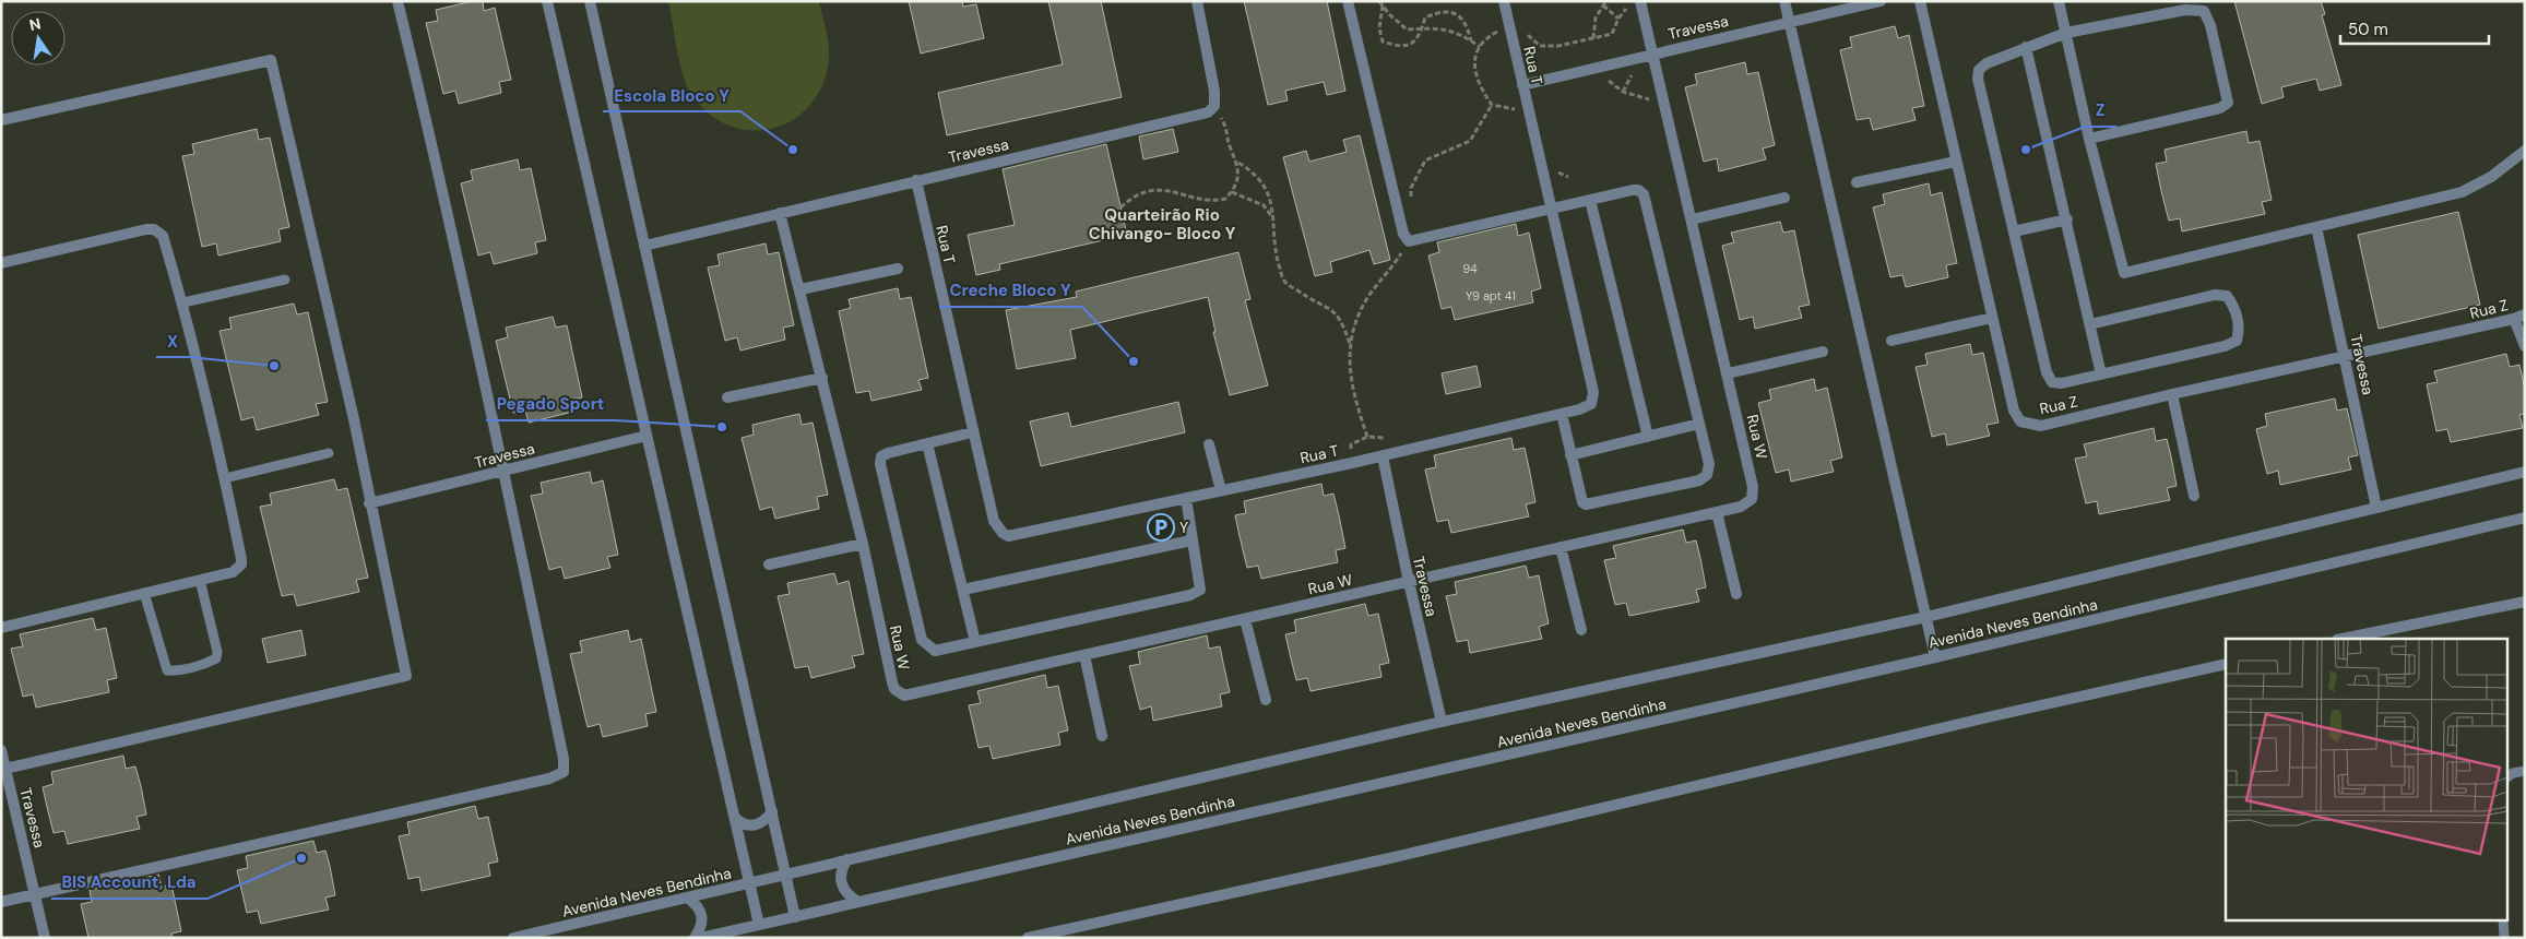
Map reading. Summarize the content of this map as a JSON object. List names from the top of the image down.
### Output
{
  "streets": {
    "street": [
      "Travessa",
      "Rua T",
      "Rua Z",
      "Rua W",
      "Avenida Neves Bendinha"
    ]
  },
  "crossings": [
    ["Travessa", "Rua T"],
    ["Travessa", "Rua Z"],
    ["Travessa", "Rua W"],
    ["Travessa", "Avenida Neves Bendinha"]
  ],
  "districts": ["Quarteirão Rio Chivango- Bloco Y"],
  "places": {
    "other": [
      "Escola Bloco Y",
      "Z",
      "Creche Bloco Y",
      "X",
      "Pegado Sport",
      "BIS Account, Lda"
    ],
    "parking": ["Y"]
  },
  "house_numbers": ["94", "Y9 apt 41"],
  "scale_bar": "50 m",
  "north": "top"
}
